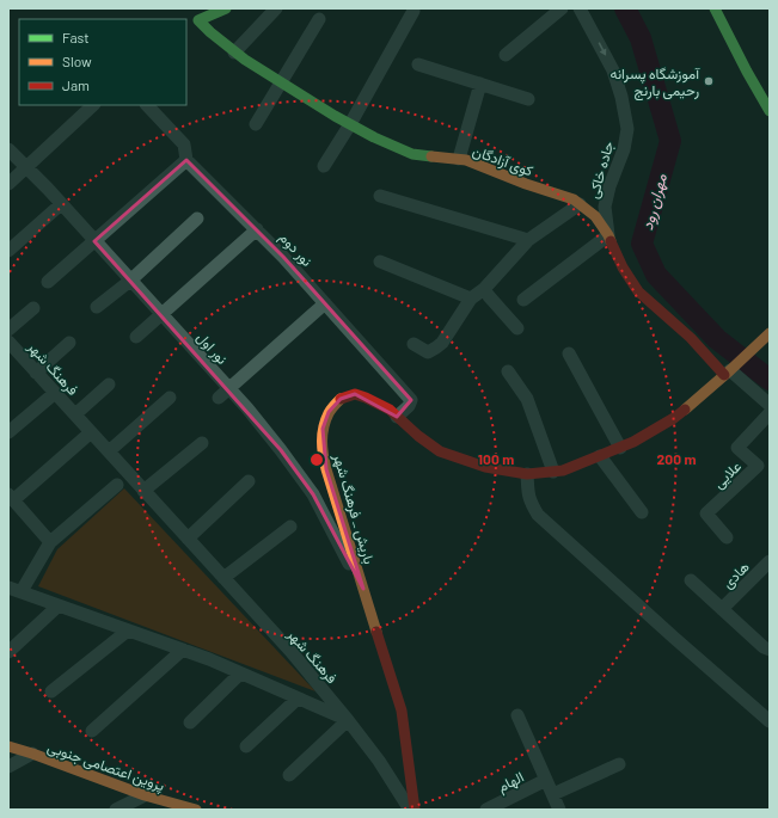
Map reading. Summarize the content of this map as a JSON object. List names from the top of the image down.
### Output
{
  "streets": {
    "main road": ["کوی آزادگان", "باریش _ فرهنگ شهر", "پروین اعتصامی جنوبی"],
    "street": [
      "جاده خاکی",
      "نور دوم",
      "نور اول",
      "فرهنگ شهر",
      "علایی",
      "هادی",
      "الهام"
    ]
  },
  "crossings": [
    ["کوی آزادگان", "جاده خاکی"],
    ["کوی آزادگان", "باریش _ فرهنگ شهر"],
    ["نور دوم", "باریش _ فرهنگ شهر"],
    ["نور اول", "باریش _ فرهنگ شهر"]
  ],
  "one_way": ["جاده خاکی"],
  "water": ["مهران رود"],
  "places": ["آموزشگاه پسرانه رحیمی بارنج"],
  "legend": ["Fast", "Slow", "Jam"],
  "rings": ["100 m", "200 m"]
}
